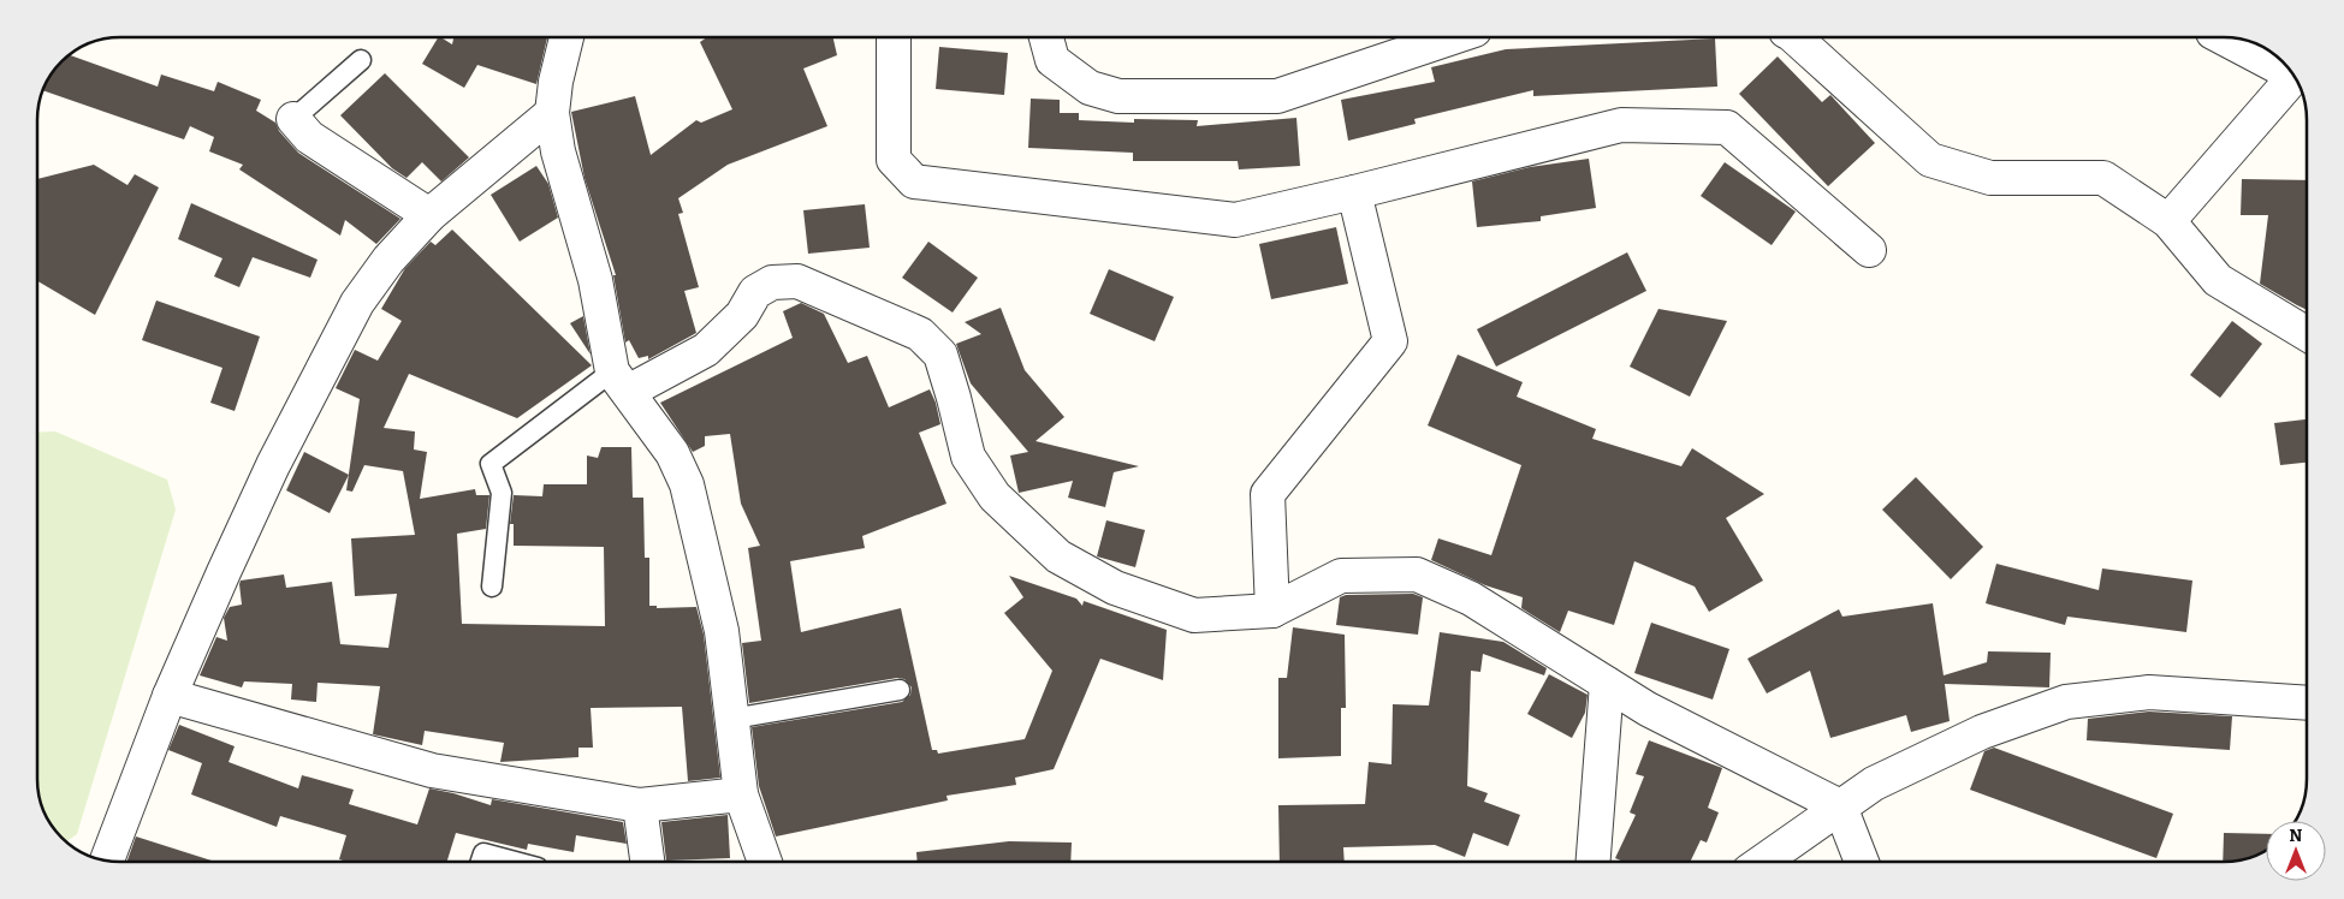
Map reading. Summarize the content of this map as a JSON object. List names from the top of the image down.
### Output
{
  "north": "top"
}
